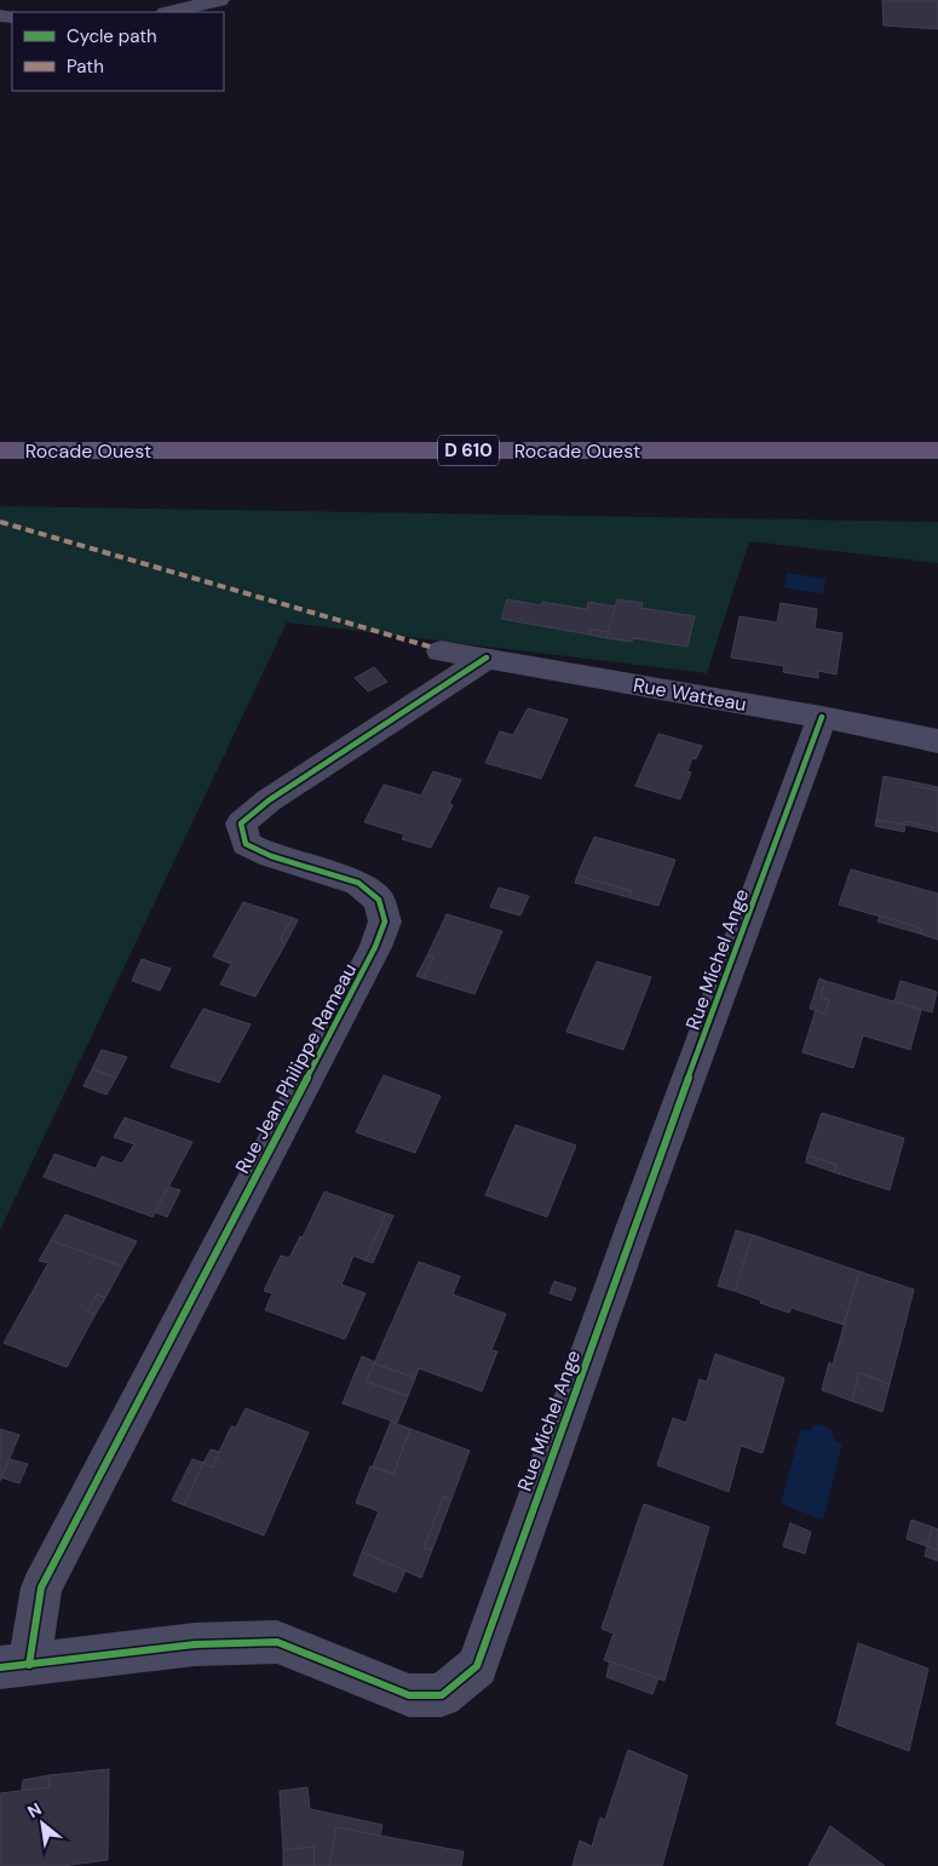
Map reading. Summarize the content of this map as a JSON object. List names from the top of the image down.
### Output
{
  "streets": {
    "main road": ["Rocade Ouest", "D 610"],
    "street": ["Rue Watteau", "Rue Michel Ange", "Rue Jean Philippe Rameau"]
  },
  "crossings": [
    ["Rue Watteau", "Rue Michel Ange"],
    ["Rue Watteau", "Rue Jean Philippe Rameau"],
    ["Rue Michel Ange", "Rue Jean Philippe Rameau"]
  ],
  "legend": ["Cycle path", "Path"],
  "north": "top left"
}
